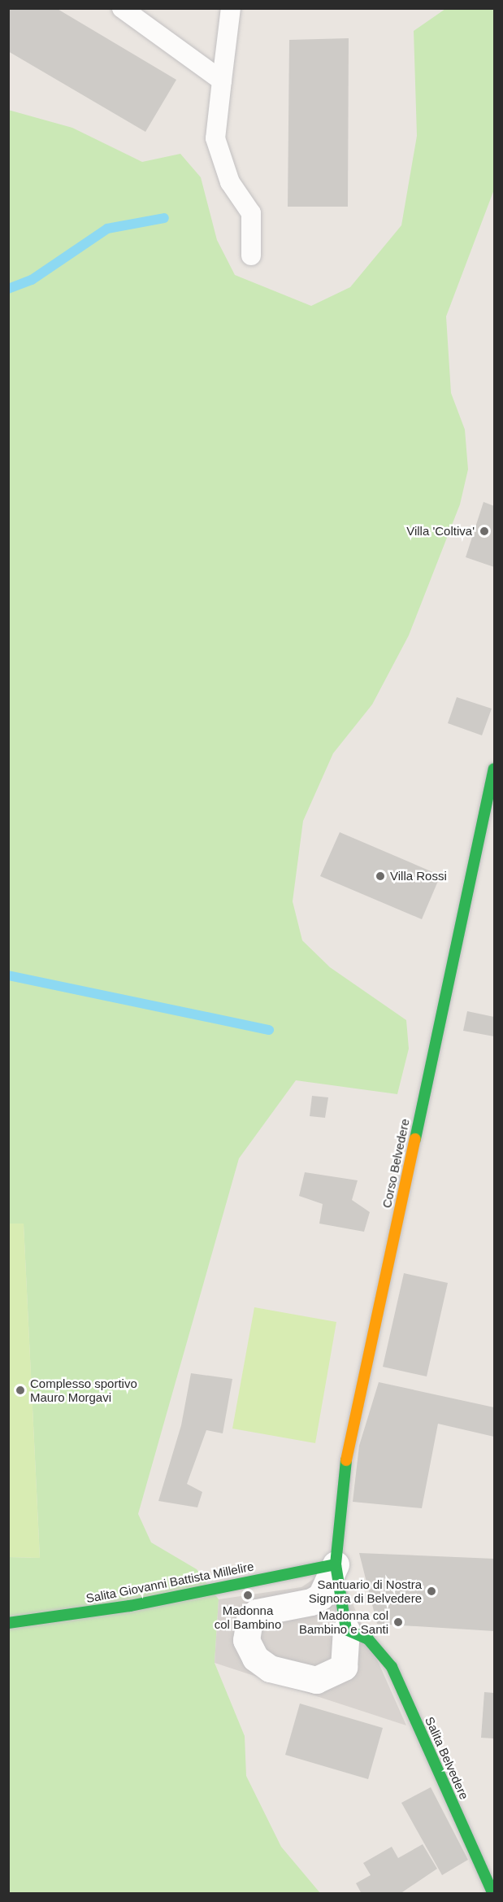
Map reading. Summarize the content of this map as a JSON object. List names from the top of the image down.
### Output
{
  "streets": {
    "street": ["Corso Belvedere", "Salita Giovanni Battista Millelire", "Salita Belvedere"]
  },
  "crossings": [
    ["Corso Belvedere", "Salita Giovanni Battista Millelire"],
    ["Corso Belvedere", "Salita Belvedere"]
  ],
  "places": [
    "Villa 'Coltiva'",
    "Villa Rossi",
    "Complesso sportivo Mauro Morgavi",
    "Santuario di Nostra Signora di Belvedere",
    "Madonna col Bambino",
    "Madonna col Bambino e Santi"
  ]
}
